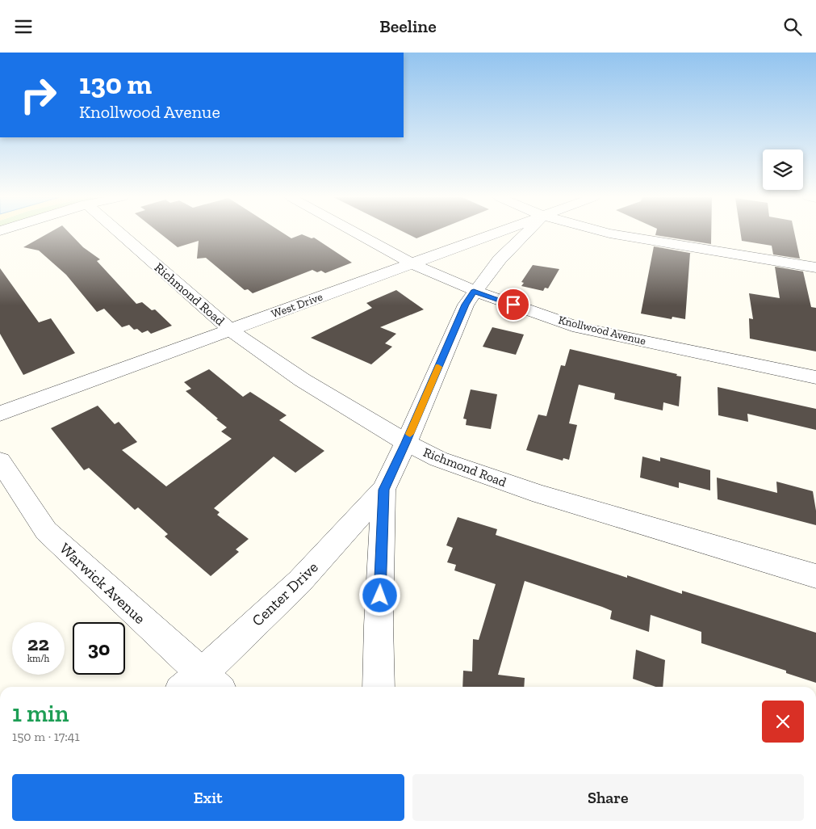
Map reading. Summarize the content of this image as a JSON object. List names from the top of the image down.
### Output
{
  "streets": {
    "street": [
      "Richmond Road",
      "West Drive",
      "Knollwood Avenue",
      "Warwick Avenue",
      "Center Drive"
    ]
  },
  "crossings": [
    ["Richmond Road", "West Drive"],
    ["West Drive", "Knollwood Avenue"],
    ["Warwick Avenue", "Center Drive"]
  ],
  "page": {
    "header": "Beeline",
    "turn": ["130 m", "Knollwood Avenue"],
    "speed": "22 km/h",
    "limit": "30",
    "heading": ["1 min", "150 m · 17:41"],
    "buttons": ["Exit", "Share"]
  }
}
